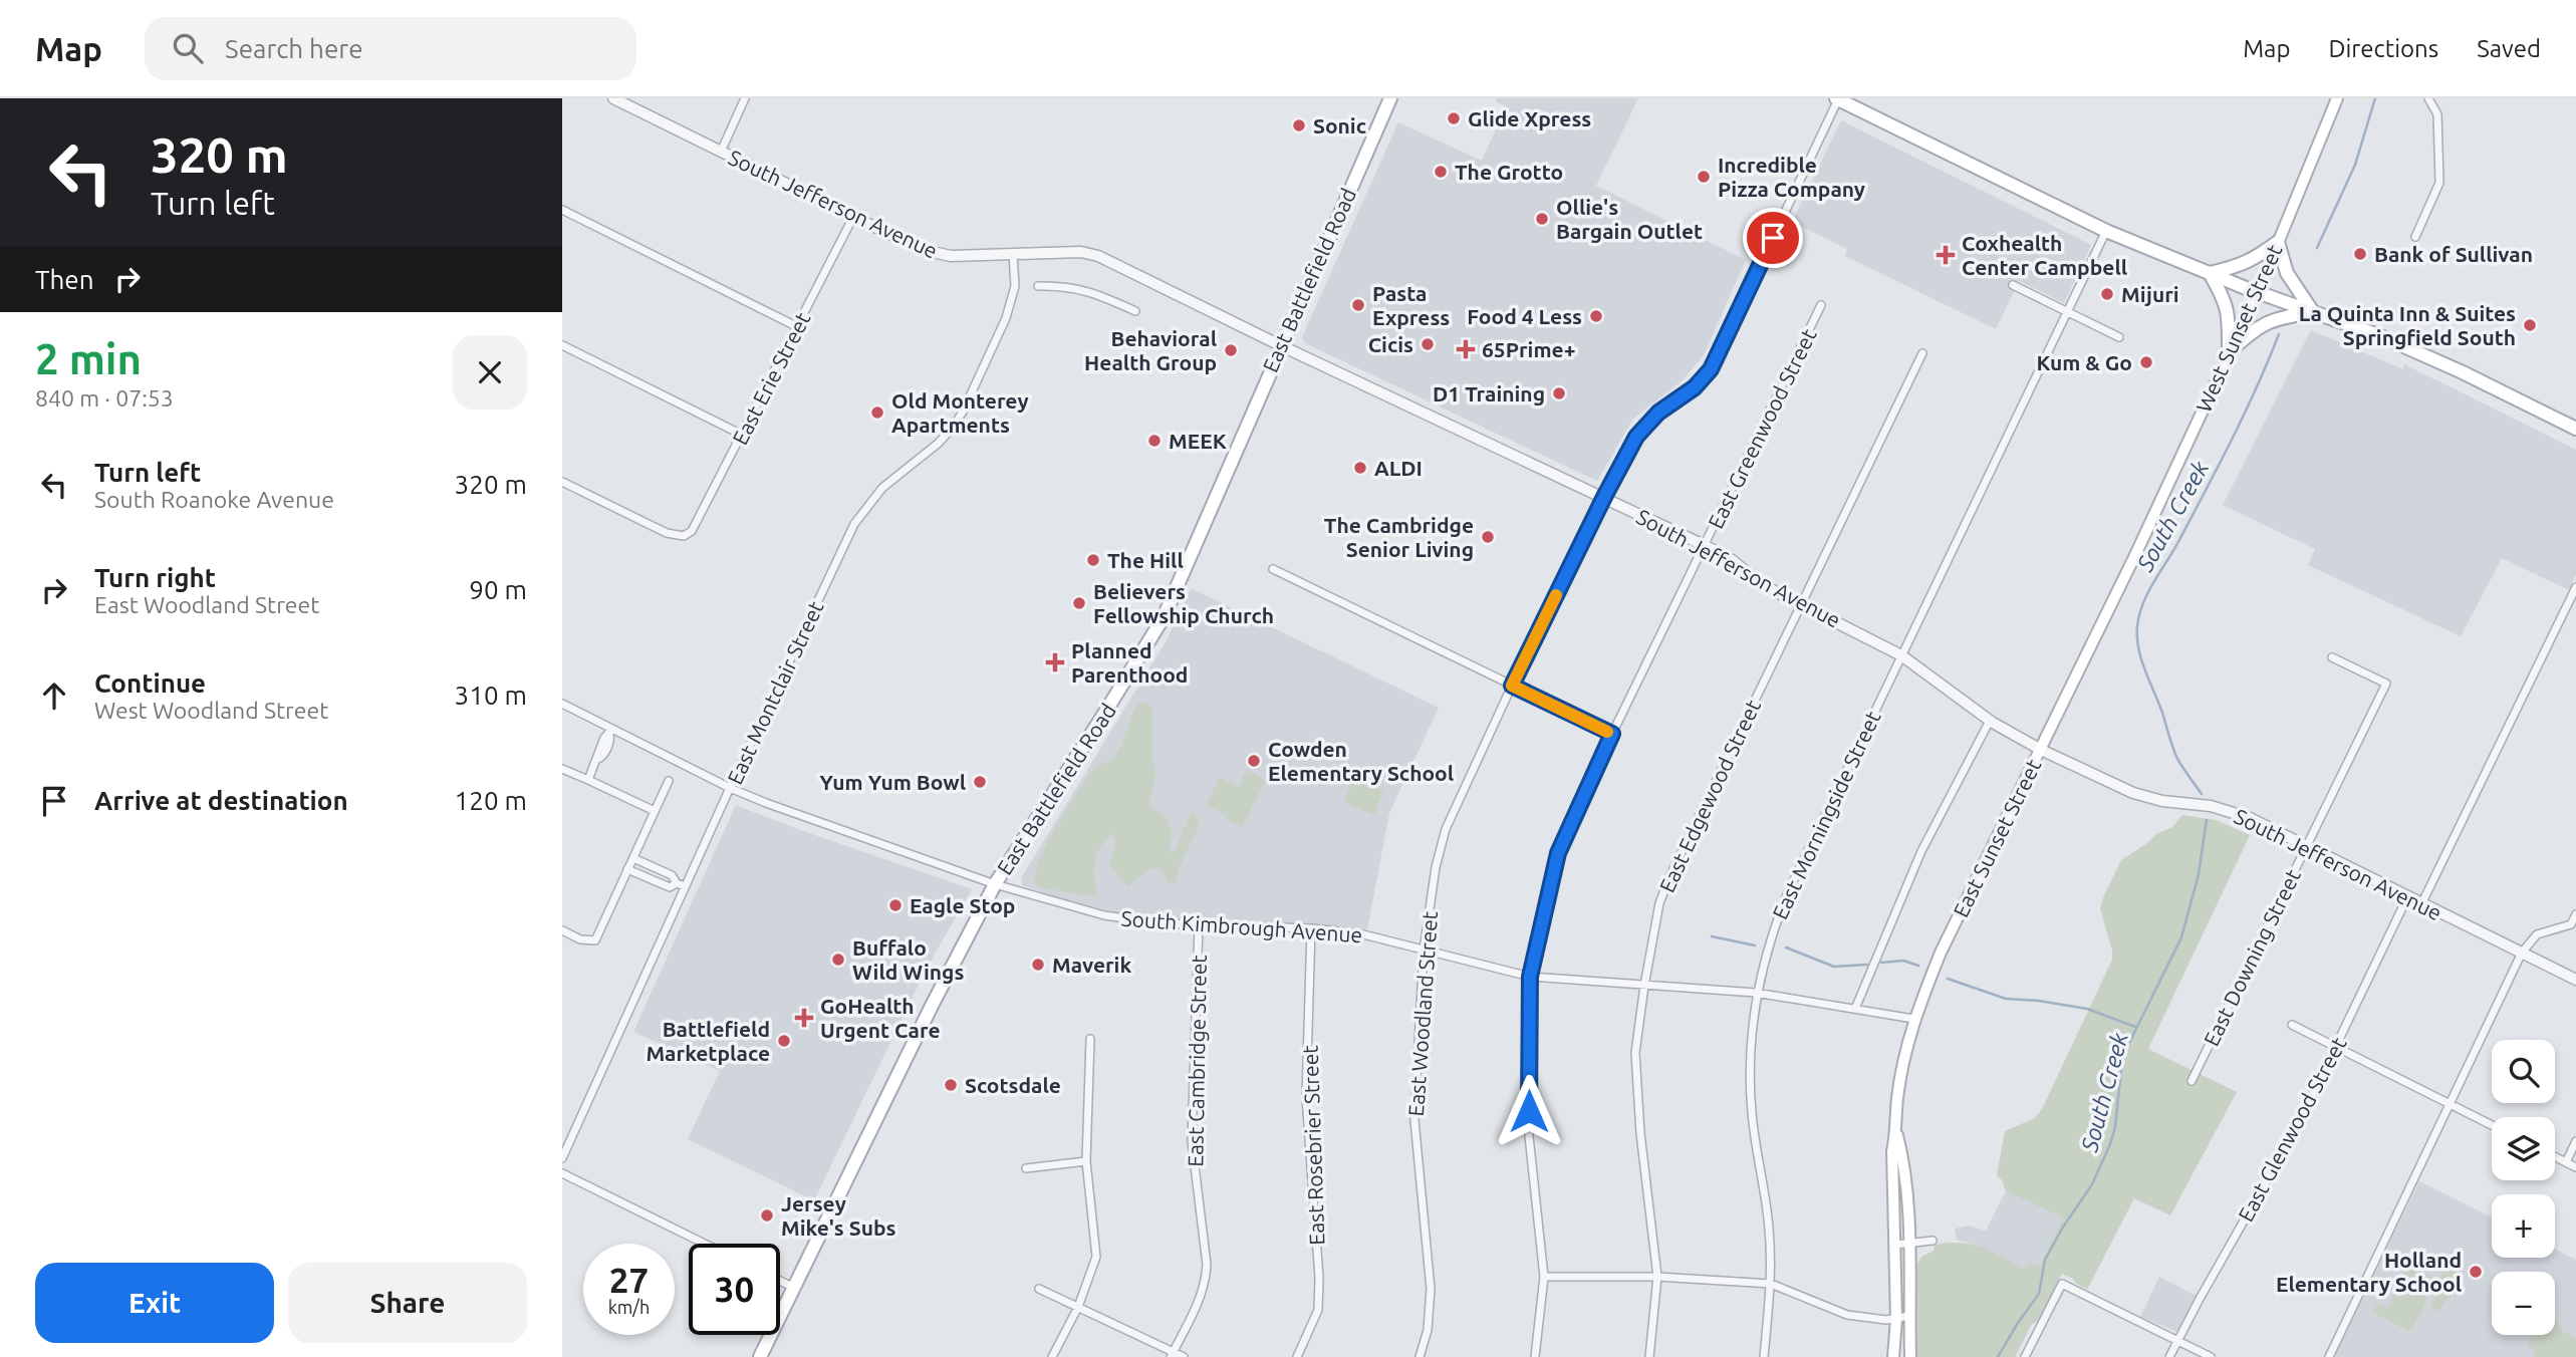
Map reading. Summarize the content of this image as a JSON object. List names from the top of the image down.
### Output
{
  "streets": {
    "main road": ["East Battlefield Road", "West Sunset Street", "East Sunset Street"],
    "street": [
      "South Jefferson Avenue",
      "East Erie Street",
      "East Greenwood Street",
      "East Montclair Street",
      "East Edgewood Street",
      "East Morningside Street",
      "South Kimbrough Avenue",
      "East Downing Street",
      "East Woodland Street",
      "East Cambridge Street",
      "East Glenwood Street",
      "East Rosebrier Street"
    ]
  },
  "crossings": [
    ["South Jefferson Avenue", "East Battlefield Road"],
    ["South Jefferson Avenue", "East Erie Street"],
    ["South Jefferson Avenue", "East Greenwood Street"],
    ["South Jefferson Avenue", "East Montclair Street"],
    ["South Jefferson Avenue", "East Edgewood Street"],
    ["South Jefferson Avenue", "East Morningside Street"],
    ["South Jefferson Avenue", "East Sunset Street"],
    ["South Jefferson Avenue", "East Downing Street"],
    ["South Jefferson Avenue", "East Woodland Street"],
    ["South Jefferson Avenue", "East Glenwood Street"],
    ["East Battlefield Road", "South Kimbrough Avenue"],
    ["West Sunset Street", "East Sunset Street"],
    ["East Greenwood Street", "South Kimbrough Avenue"],
    ["East Montclair Street", "South Kimbrough Avenue"],
    ["East Edgewood Street", "South Kimbrough Avenue"],
    ["East Morningside Street", "South Kimbrough Avenue"],
    ["East Sunset Street", "South Kimbrough Avenue"],
    ["South Kimbrough Avenue", "East Woodland Street"],
    ["South Kimbrough Avenue", "East Cambridge Street"],
    ["South Kimbrough Avenue", "East Rosebrier Street"]
  ],
  "water": ["South Creek"],
  "places": {
    "other": [
      "Glide Xpress",
      "Sonic",
      "The Grotto",
      "Incredible Pizza Company",
      "Ollie's Bargain Outlet",
      "Bank of Sullivan",
      "Mijuri",
      "Pasta Express",
      "Food 4 Less",
      "La Quinta Inn & Suites Springfield South",
      "Cicis",
      "Behavioral Health Group",
      "Kum & Go",
      "D1 Training",
      "Old Monterey Apartments",
      "MEEK",
      "ALDI",
      "The Cambridge Senior Living",
      "The Hill",
      "Believers Fellowship Church",
      "Cowden Elementary School",
      "Yum Yum Bowl",
      "Eagle Stop",
      "Buffalo Wild Wings",
      "Maverik",
      "Battlefield Marketplace",
      "Scotsdale",
      "Jersey Mike's Subs",
      "Holland Elementary School"
    ],
    "health": [
      "Coxhealth Center Campbell",
      "65Prime+",
      "Planned Parenthood",
      "GoHealth Urgent Care"
    ]
  },
  "page": {
    "header": "Map",
    "search": "Search here",
    "nav": ["Map", "Directions", "Saved"],
    "turn": ["320 m", "Turn left"],
    "then": "Then",
    "heading": ["2 min", "840 m · 07:53"],
    "list": [
      {
        "name": "Turn left",
        "note": "South Roanoke Avenue",
        "value": "320 m"
      },
      {
        "name": "Turn right",
        "note": "East Woodland Street",
        "value": "90 m"
      },
      {
        "name": "Continue",
        "note": "West Woodland Street",
        "value": "310 m"
      },
      {
        "name": "Arrive at destination",
        "value": "120 m"
      }
    ],
    "map_buttons": ["+", "−"],
    "speed": "27 km/h",
    "limit": "30",
    "buttons": ["Exit", "Share"]
  }
}
